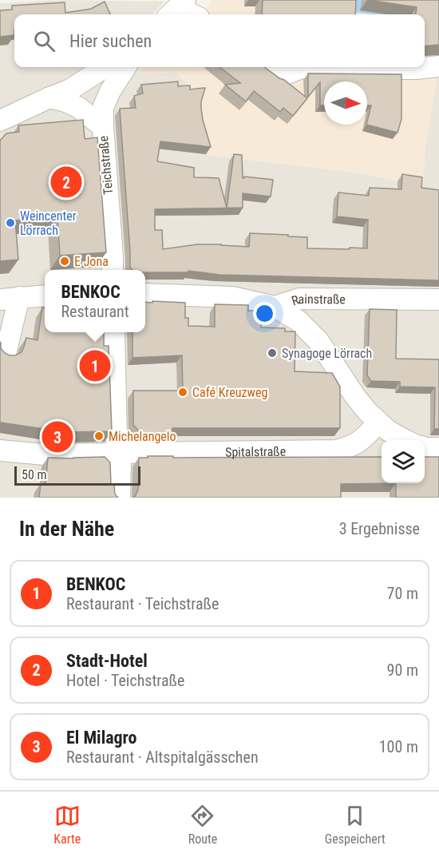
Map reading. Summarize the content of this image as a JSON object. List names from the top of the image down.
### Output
{
  "streets": {
    "street": ["Teichstraße", "Rainstraße", "Spitalstraße"]
  },
  "places": [
    "Weincenter Lörrach",
    "E Jona",
    "Synagoge Lörrach",
    "Café Kreuzweg",
    "Michelangelo"
  ],
  "scale_bar": "50 m",
  "north": "right",
  "page": {
    "search": "Hier suchen",
    "pins": ["2", "1", "3"],
    "popup": ["BENKOC", "Restaurant"],
    "scale": "50 m",
    "heading": ["In der Nähe", "3 Ergebnisse"],
    "list": [
      {
        "mark": "1",
        "name": "BENKOC",
        "note": "Restaurant · Teichstraße",
        "value": "70 m"
      },
      {
        "mark": "2",
        "name": "Stadt-Hotel",
        "note": "Hotel · Teichstraße",
        "value": "90 m"
      },
      {
        "mark": "3",
        "name": "El Milagro",
        "note": "Restaurant · Altspitalgässchen",
        "value": "100 m"
      }
    ],
    "nav": ["Karte", "Route", "Gespeichert"]
  }
}
